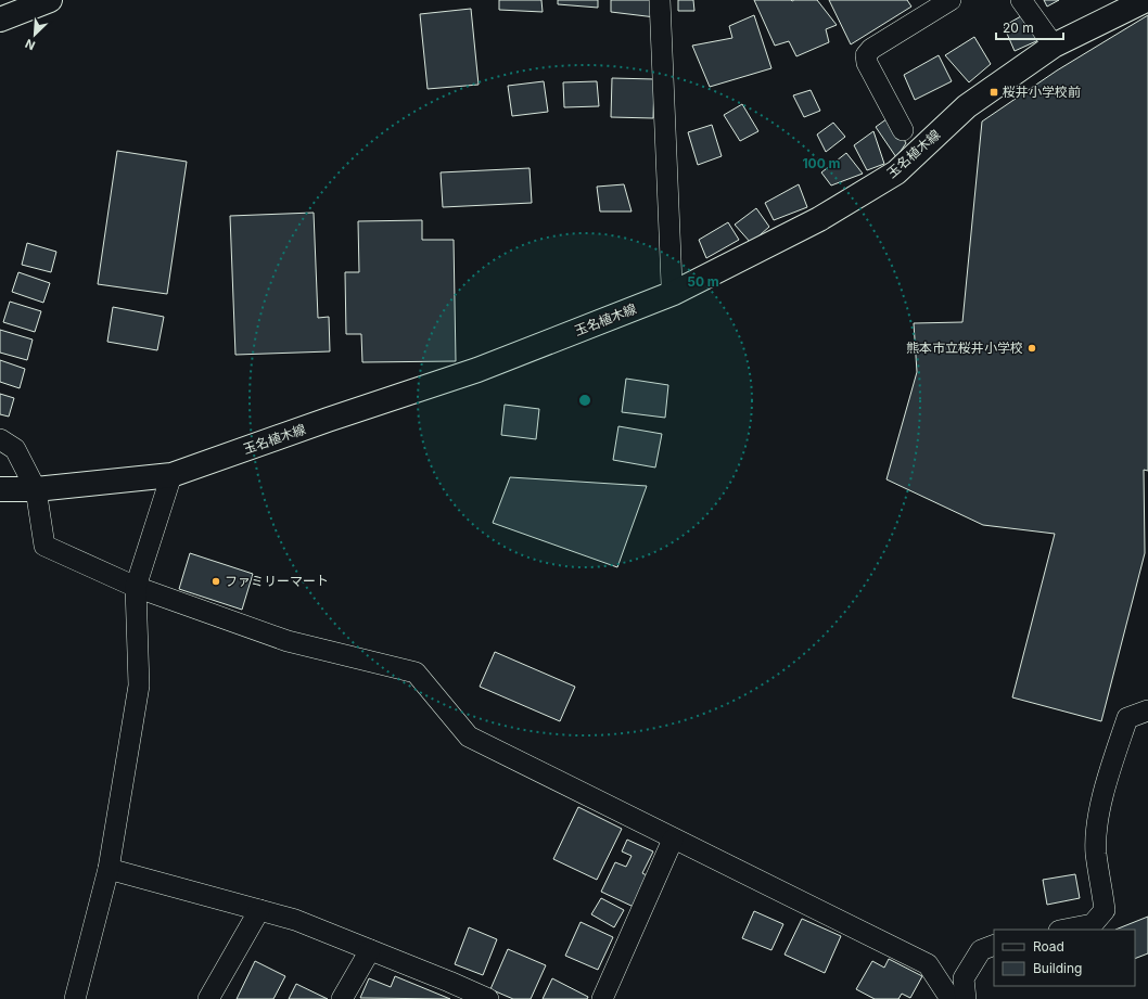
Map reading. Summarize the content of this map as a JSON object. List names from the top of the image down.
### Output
{
  "streets": {
    "main road": ["玉名植木線"]
  },
  "places": {
    "transit": ["桜井小学校前"],
    "other": ["熊本市立桜井小学校", "ファミリーマート"]
  },
  "legend": ["Road", "Building"],
  "scale_bar": "20 m",
  "north": "bottom left",
  "rings": ["100 m", "50 m"]
}
